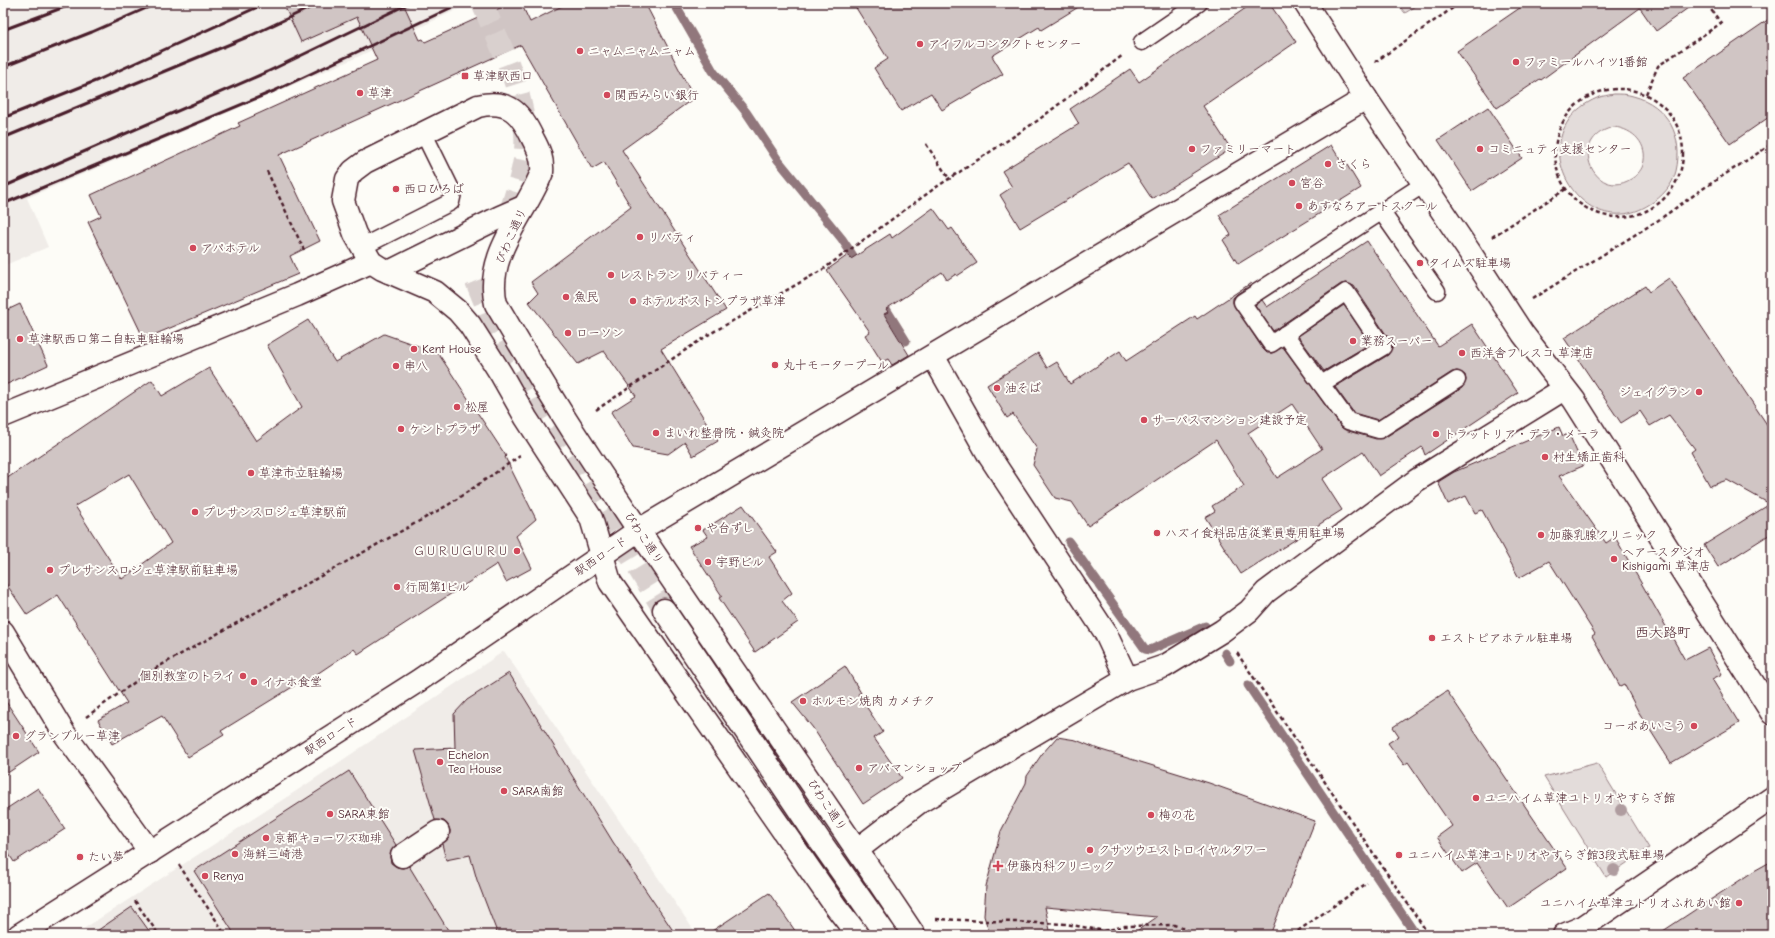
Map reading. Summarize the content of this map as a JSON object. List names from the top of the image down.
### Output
{
  "streets": {
    "street": ["びわこ通り", "駅西ロード"]
  },
  "crossings": [
    ["びわこ通り", "駅西ロード"]
  ],
  "districts": ["西大路町"],
  "places": {
    "other": [
      "アイフルコンタクトセンター",
      "ニャムニャムニャム",
      "ファミールハイツ1番館",
      "草津",
      "関西みらい銀行",
      "ファミリーマート",
      "コミニュティ支援センター",
      "さくら",
      "宮谷",
      "西口ひろば",
      "あすなろアートスクール",
      "リバティ",
      "アパホテル",
      "タイムズ駐車場",
      "レストラン リバティー",
      "魚民",
      "ホテルボストンプラザ草津",
      "ローソン",
      "草津駅西口第二自転車駐輪場",
      "業務スーパー",
      "Kent House",
      "西洋舎フレスコ 草津店",
      "丸十モータープール",
      "串八",
      "油そば",
      "ジェイグラン",
      "松屋",
      "サーパスマンション建設予定",
      "ケントプラザ",
      "まいれ整骨院・鍼灸院",
      "トラットリア・デラ・メーラ",
      "村生矯正歯科",
      "草津市立駐輪場",
      "プレサンスロジェ草津駅前",
      "や台ずし",
      "ハズイ食料品店従業員専用駐車場",
      "加藤乳腺クリニック",
      "ＧＵＲＵＧＵＲＵ",
      "ヘアースタジオ Kishigami 草津店",
      "宇野ビル",
      "プレサンスロジェ草津駅前駐車場",
      "行岡第1ビル",
      "エストピアホテル駐車場",
      "個別教室のトライ",
      "イナホ食堂",
      "ホルモン焼肉 カメチク",
      "コーポあいこう",
      "グランブルー草津",
      "Echelon Tea House",
      "アパマンショップ",
      "SARA南館",
      "ユニハイム草津ユトリオやすらぎ館",
      "SARA東館",
      "梅の花",
      "京都キョーワズ珈琲",
      "クサツウエストロイヤルタワー",
      "海鮮三崎港",
      "ユニハイム草津ユトリオやすらぎ館3段式駐車場",
      "たい夢",
      "Renya",
      "ユニハイム草津ユトリオふれあい館"
    ],
    "transit": ["草津駅西口"],
    "health": ["伊藤内科クリニック"]
  }
}
